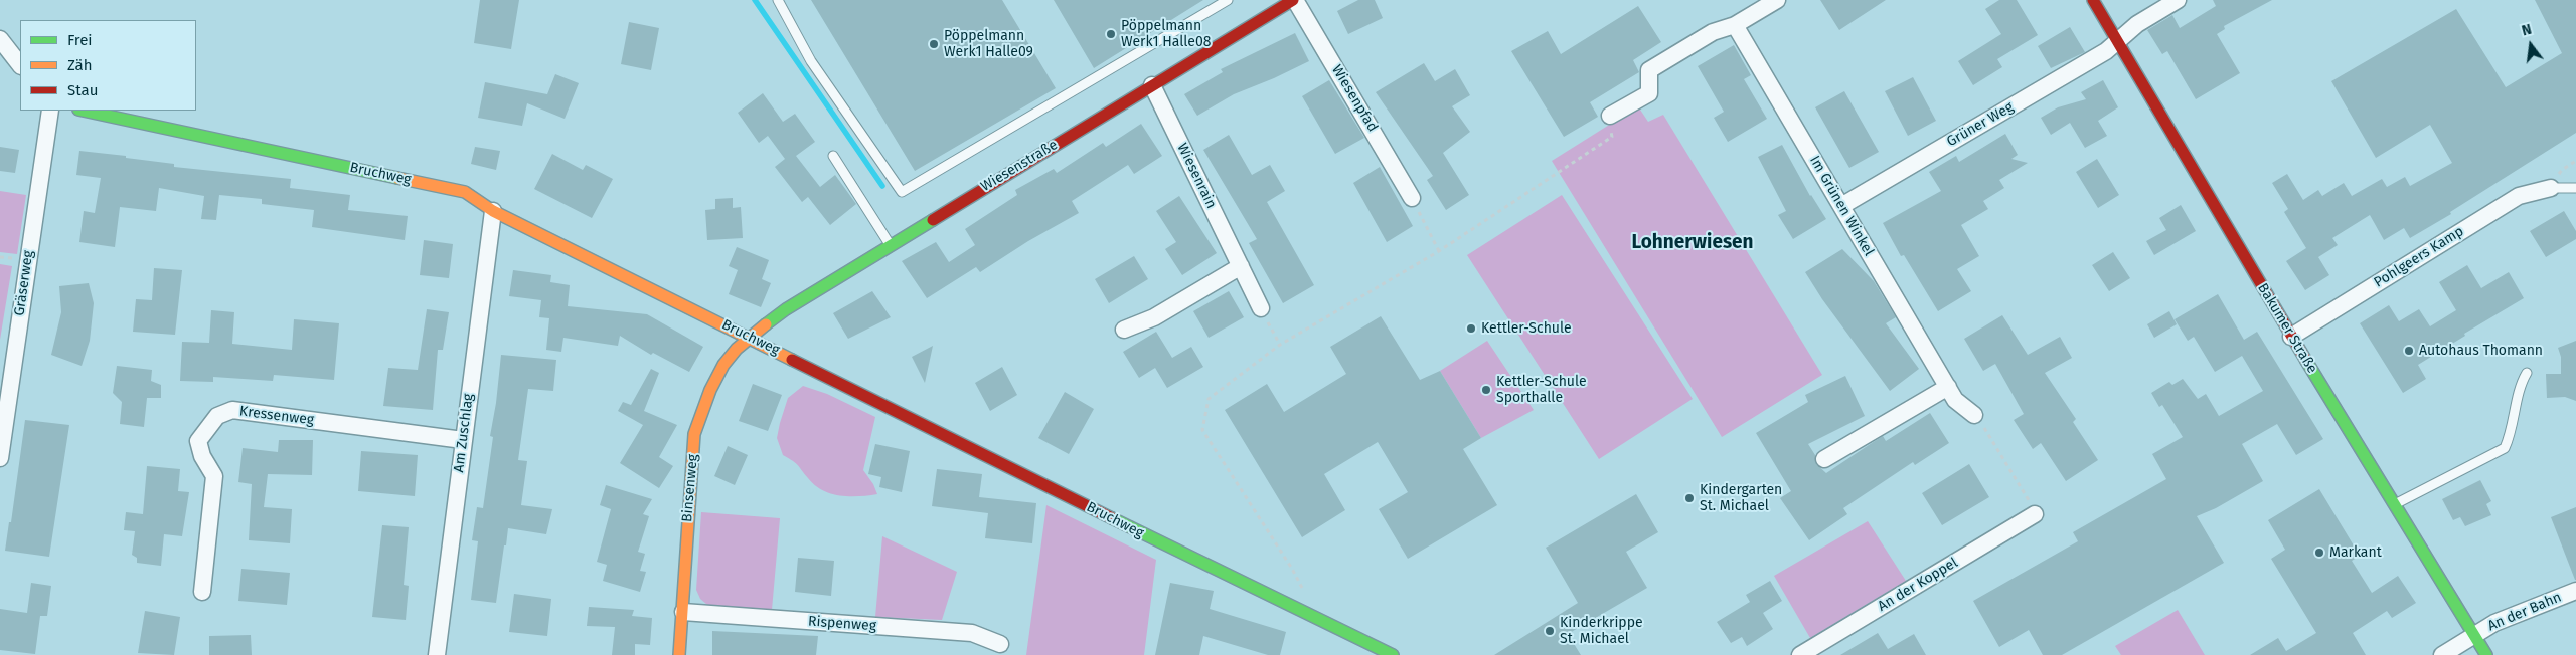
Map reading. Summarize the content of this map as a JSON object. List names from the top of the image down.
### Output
{
  "streets": {
    "street": [
      "Wiesenpfad",
      "Grüner Weg",
      "Wiesenstraße",
      "Bruchweg",
      "Wiesenrain",
      "Im Grünen Winkel",
      "Pohlgeers Kamp",
      "Gräserweg",
      "Bakumer Straße",
      "Kressenweg",
      "Am Zuschlag",
      "Binsenweg",
      "An der Koppel",
      "An der Bahn",
      "Rispenweg"
    ]
  },
  "crossings": [
    ["Wiesenpfad", "Wiesenstraße"],
    ["Grüner Weg", "Im Grünen Winkel"],
    ["Grüner Weg", "Bakumer Straße"],
    ["Wiesenstraße", "Bruchweg"],
    ["Wiesenstraße", "Wiesenrain"],
    ["Wiesenstraße", "Binsenweg"],
    ["Bruchweg", "Am Zuschlag"],
    ["Bruchweg", "Binsenweg"],
    ["Pohlgeers Kamp", "Bakumer Straße"],
    ["Bakumer Straße", "An der Bahn"],
    ["Kressenweg", "Am Zuschlag"],
    ["Binsenweg", "Rispenweg"]
  ],
  "districts": ["Lohnerwiesen"],
  "places": [
    "Pöppelmann Werk1 Halle08",
    "Pöppelmann Werk1 Halle09",
    "Kettler-Schule",
    "Autohaus Thomann",
    "Kettler-Schule Sporthalle",
    "Kindergarten St. Michael",
    "Markant",
    "Kinderkrippe St. Michael"
  ],
  "legend": ["Frei", "Zäh", "Stau"],
  "north": "top"
}
